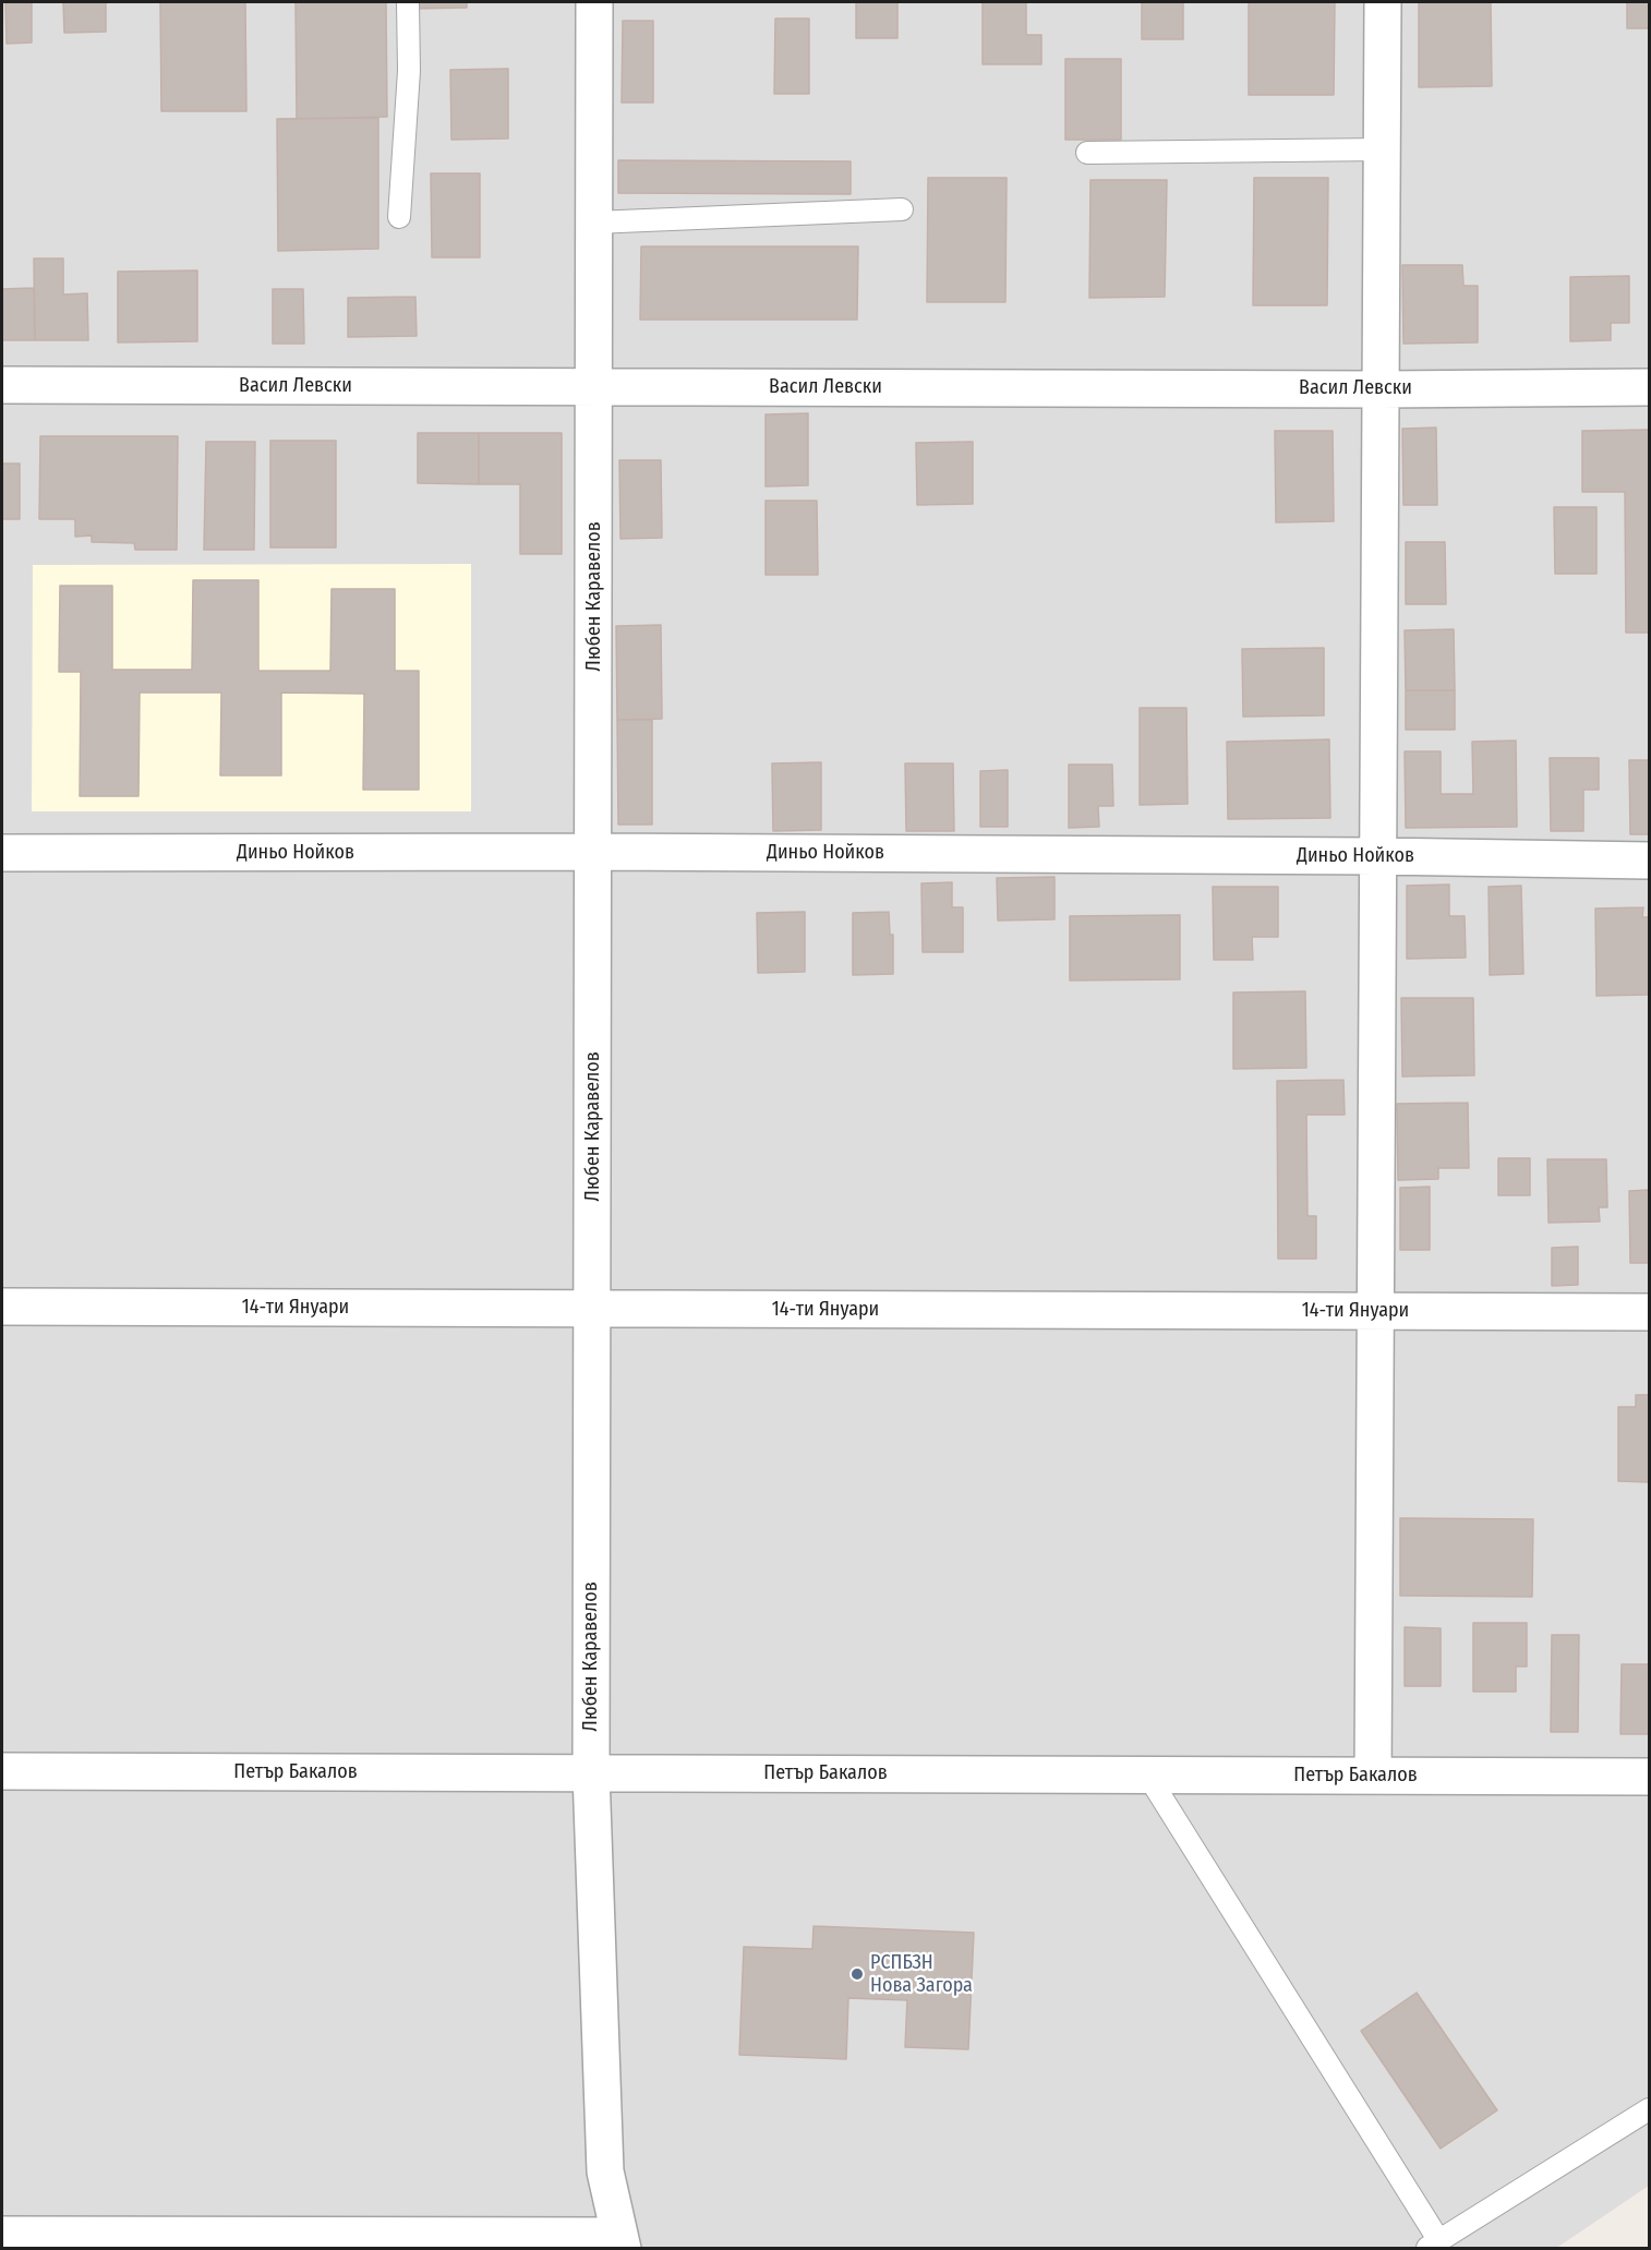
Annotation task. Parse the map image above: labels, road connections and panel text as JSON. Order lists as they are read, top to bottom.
{
  "streets": {
    "street": [
      "Васил Левски",
      "Любен Каравелов",
      "Диньо Нойков",
      "14-ти Януари",
      "Петър Бакалов"
    ]
  },
  "crossings": [
    ["Васил Левски", "Любен Каравелов"],
    ["Любен Каравелов", "Диньо Нойков"],
    ["Любен Каравелов", "14-ти Януари"],
    ["Любен Каравелов", "Петър Бакалов"]
  ],
  "places": ["РСПБЗН Нова Загора"]
}
